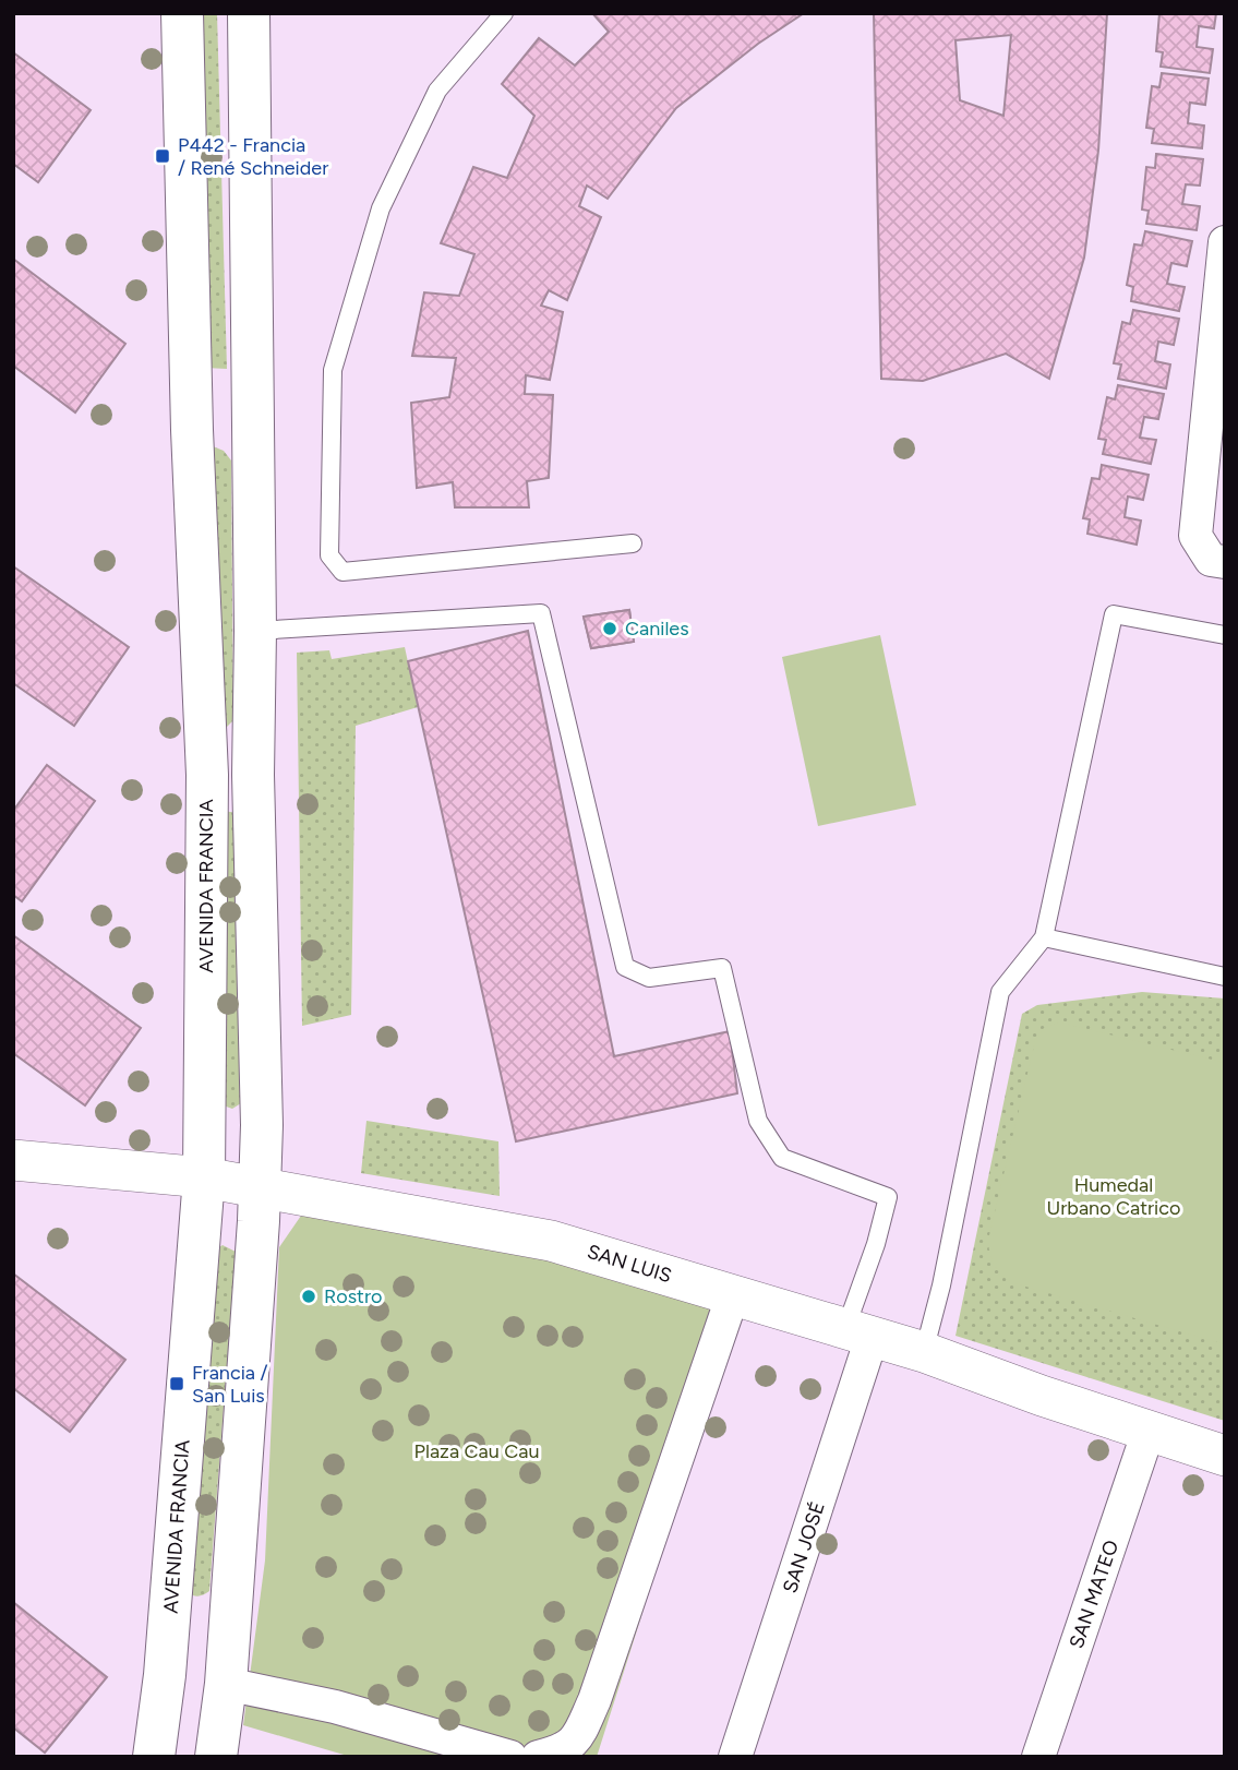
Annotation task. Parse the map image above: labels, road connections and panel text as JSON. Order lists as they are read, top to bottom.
{
  "streets": {
    "main road": ["AVENIDA FRANCIA"],
    "street": ["SAN LUIS", "SAN JOSÉ", "SAN MATEO"]
  },
  "crossings": [
    ["AVENIDA FRANCIA", "SAN LUIS"],
    ["SAN LUIS", "SAN JOSÉ"],
    ["SAN LUIS", "SAN MATEO"]
  ],
  "parks": ["Humedal Urbano Catrico", "Plaza Cau Cau"],
  "places": {
    "transit": ["P442 - Francia / René Schneider", "Francia / San Luis"],
    "other": ["Caniles", "Rostro"]
  }
}
